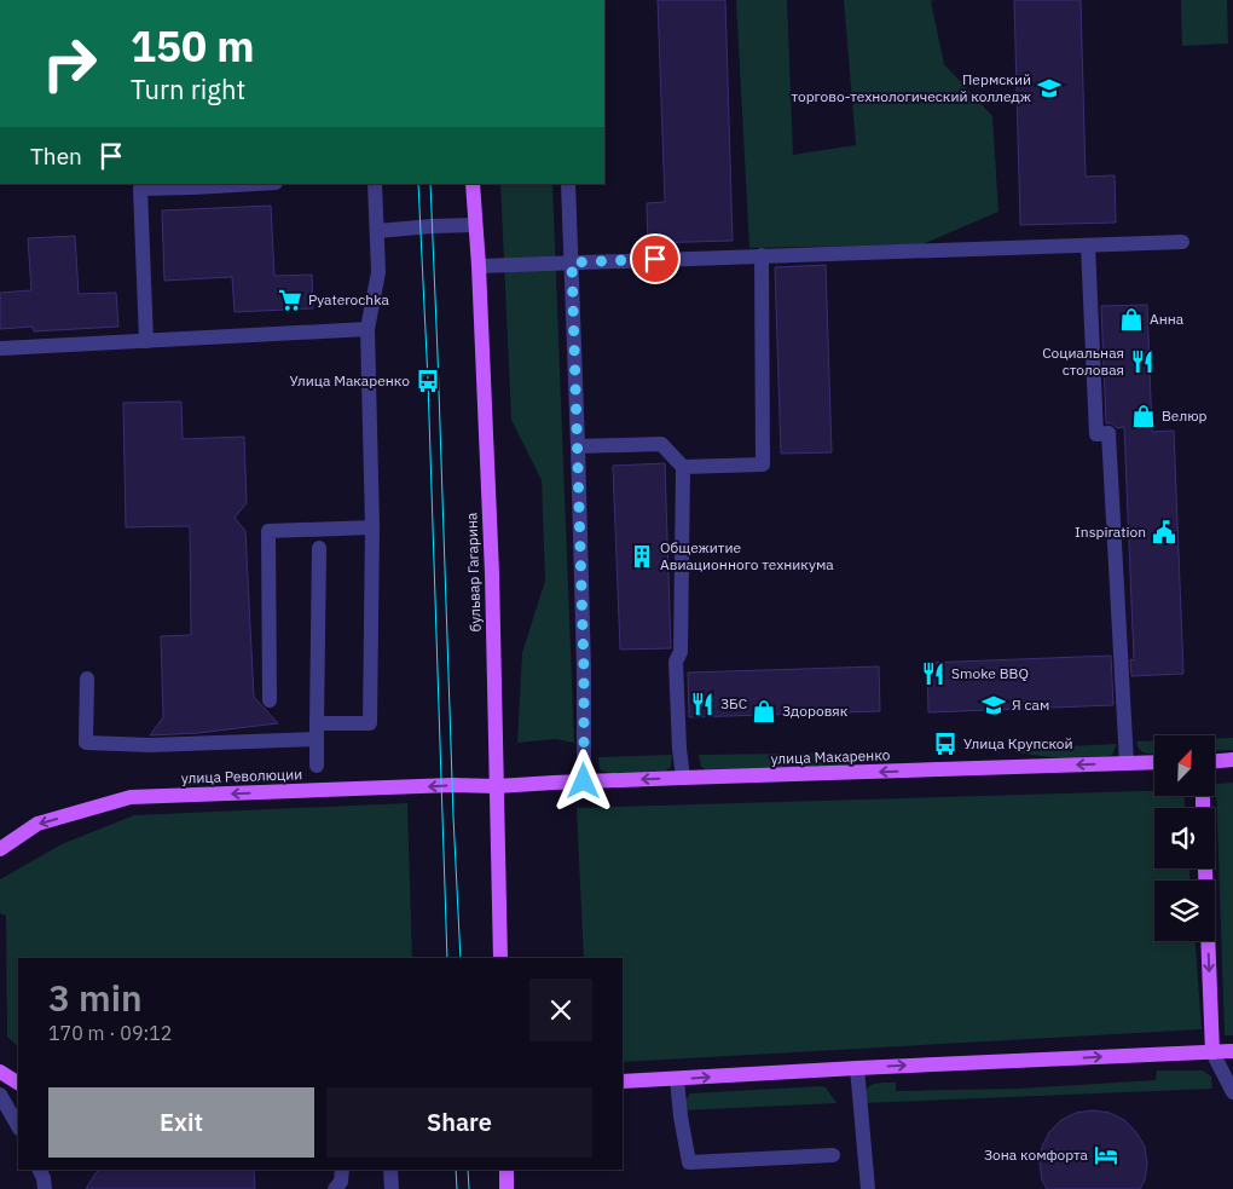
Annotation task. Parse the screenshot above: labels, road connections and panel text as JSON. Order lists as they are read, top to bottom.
{
  "streets": {
    "main road": ["бульвар Гагарина", "улица Макаренко", "улица Революции"]
  },
  "crossings": [
    ["бульвар Гагарина", "улица Макаренко"],
    ["бульвар Гагарина", "улица Революции"],
    ["улица Макаренко", "улица Революции"]
  ],
  "one_way": ["улица Макаренко", "улица Революции"],
  "places": {
    "school or university": ["Пермский торгово-технологический колледж", "Я сам"],
    "supermarket": ["Pyaterochka"],
    "shop": ["Анна", "Велюр", "Здоровяк"],
    "restaurant": ["Социальная столовая", "Smoke BBQ", "ЗБС"],
    "bus stop": ["Улица Макаренко", "Улица Крупской"],
    "public building": ["Inspiration"],
    "building": ["Общежитие Авиационного техникума"],
    "hotel": ["Зона комфорта"]
  },
  "north": "top right",
  "page": {
    "turn": ["150 m", "Turn right"],
    "then": "Then",
    "heading": ["3 min", "170 m · 09:12"],
    "buttons": ["Exit", "Share"]
  }
}
